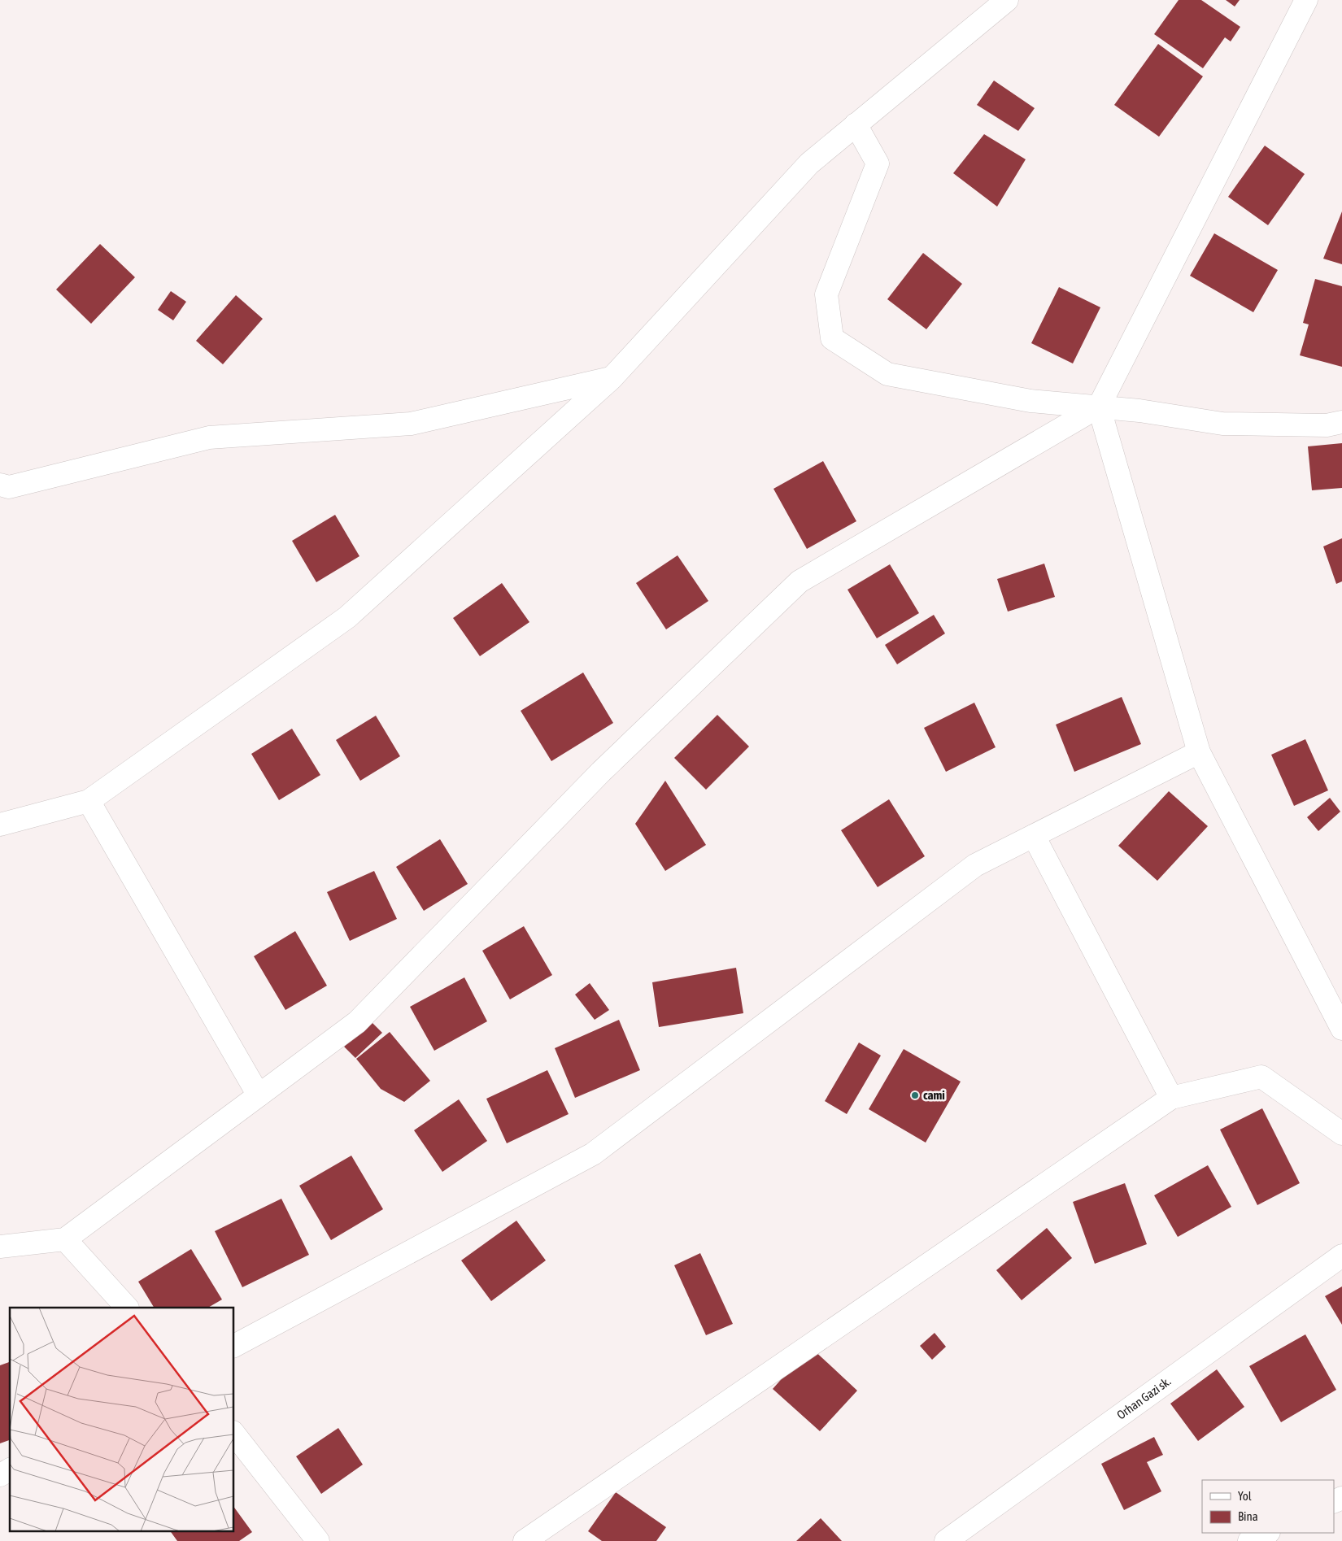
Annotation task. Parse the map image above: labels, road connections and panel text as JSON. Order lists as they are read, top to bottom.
{
  "streets": {
    "street": ["Orhan Gazi sk."]
  },
  "places": ["cami"],
  "legend": ["Yol", "Bina"]
}
